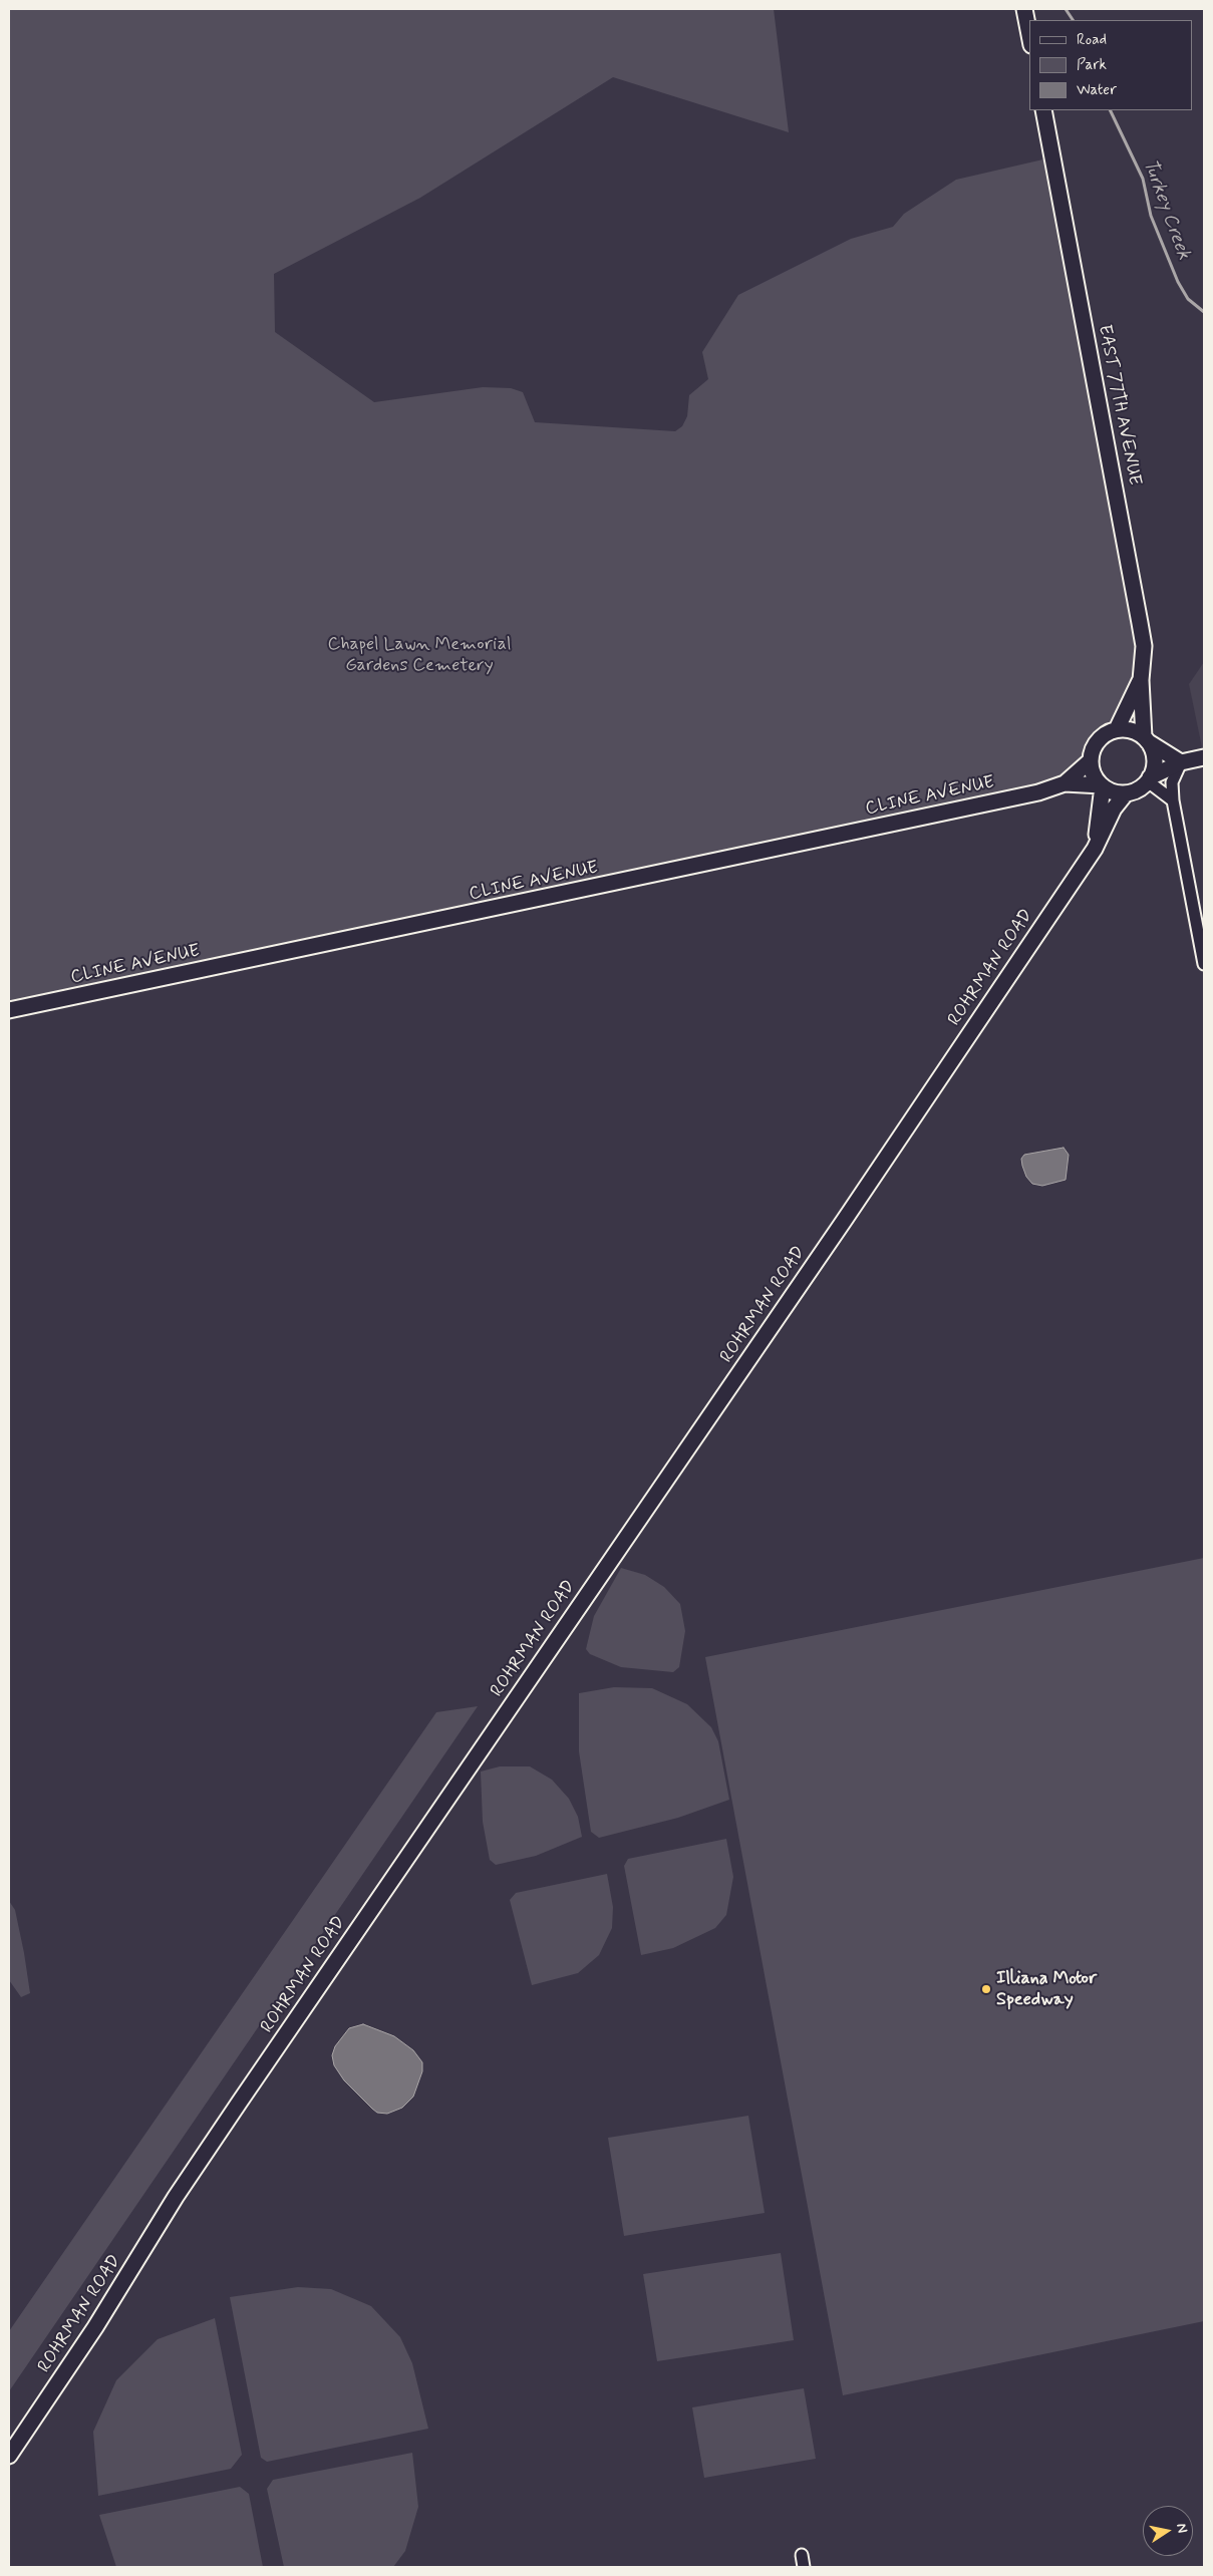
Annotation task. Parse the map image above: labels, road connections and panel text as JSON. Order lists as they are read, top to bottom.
{
  "streets": {
    "street": ["EAST 77TH AVENUE", "CLINE AVENUE", "ROHRMAN ROAD"]
  },
  "crossings": [
    ["EAST 77TH AVENUE", "CLINE AVENUE"],
    ["EAST 77TH AVENUE", "ROHRMAN ROAD"],
    ["CLINE AVENUE", "ROHRMAN ROAD"]
  ],
  "water": ["Turkey Creek"],
  "parks": ["Chapel Lawn Memorial Gardens Cemetery"],
  "places": ["Illiana Motor Speedway"],
  "legend": ["Road", "Park", "Water"],
  "north": "right"
}
